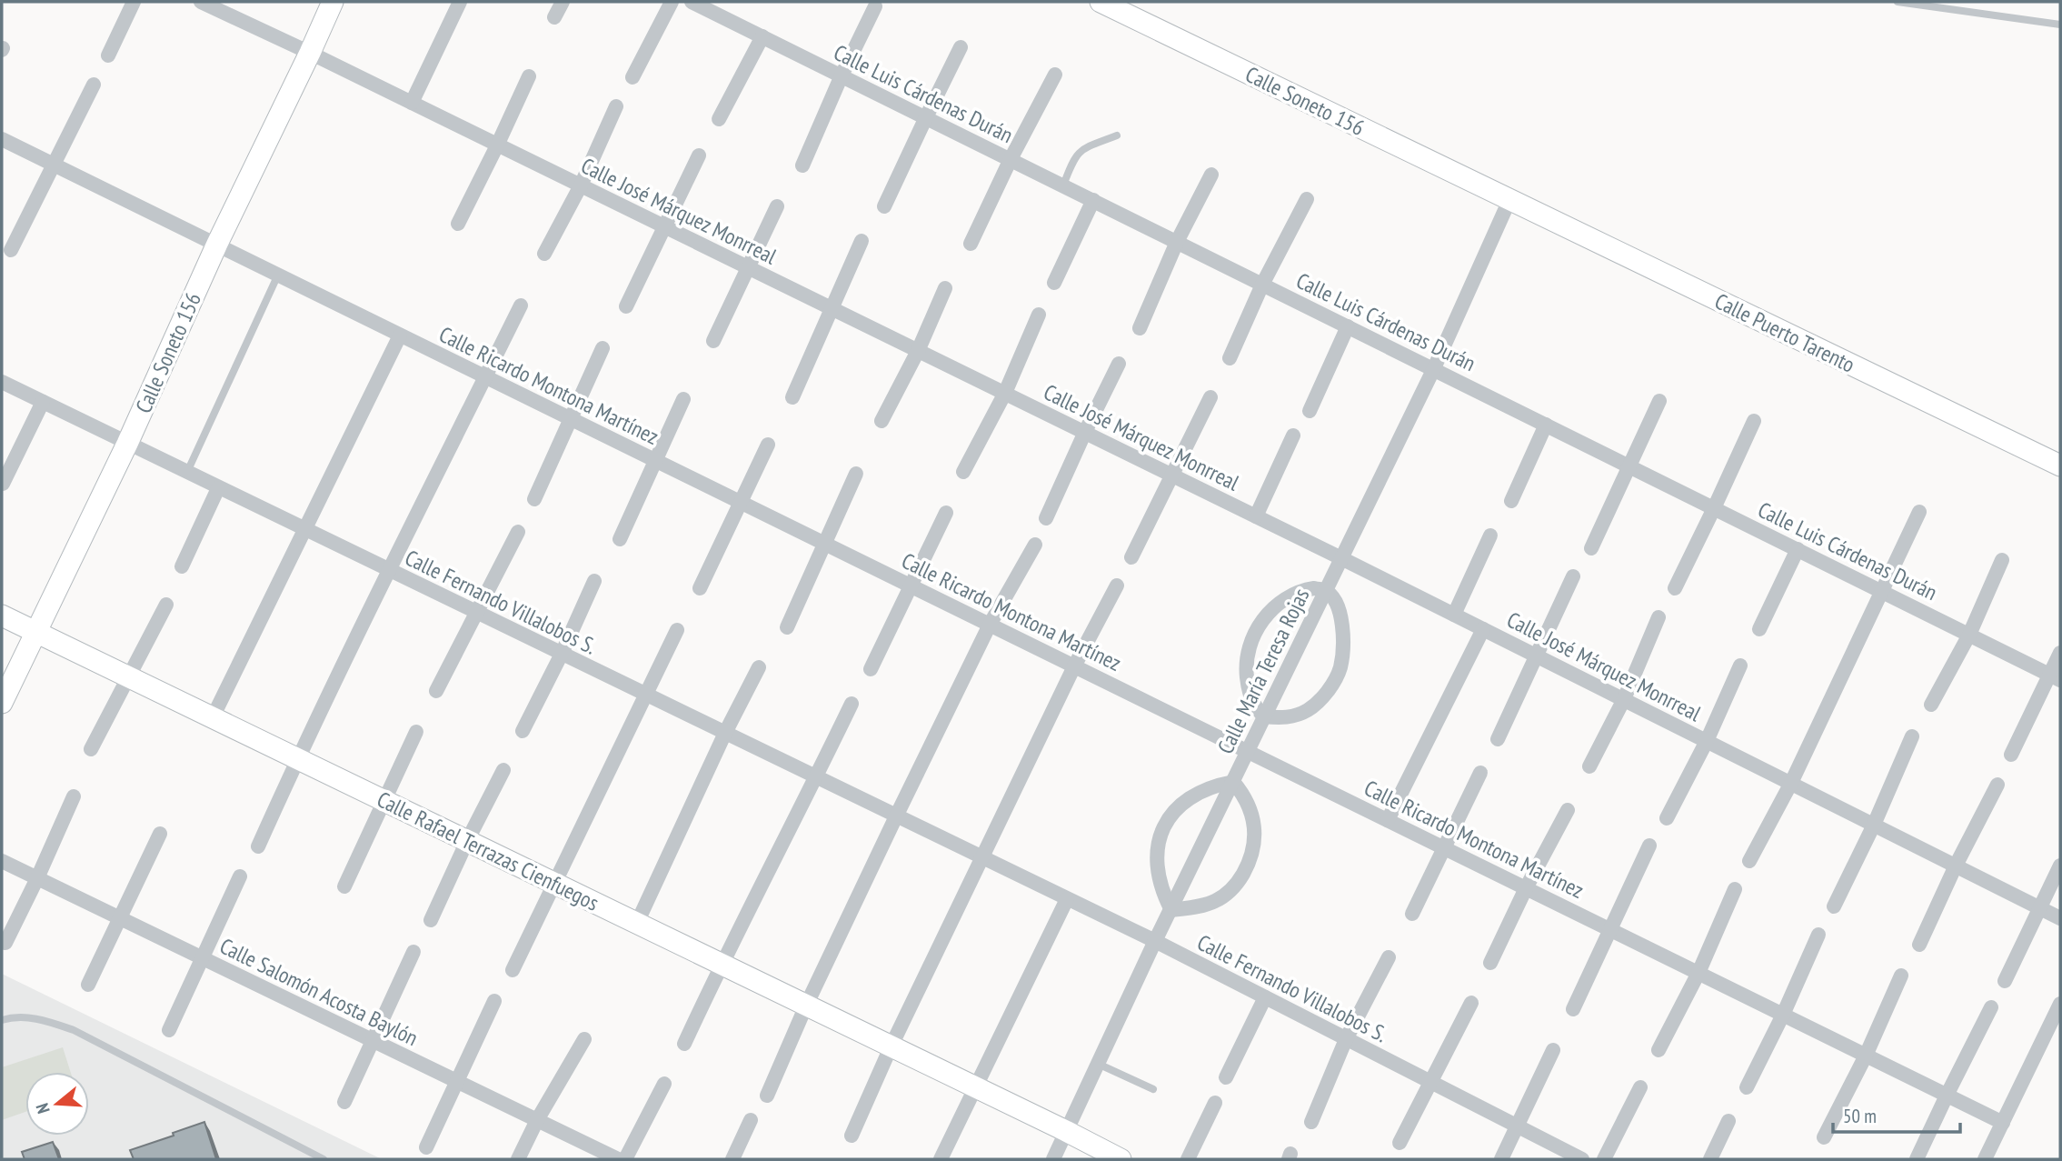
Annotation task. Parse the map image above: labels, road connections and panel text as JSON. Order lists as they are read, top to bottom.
{
  "streets": {
    "street": [
      "Calle Luis Cárdenas Durán",
      "Calle Soneto 156",
      "Calle José Márquez Monrreal",
      "Calle Puerto Tarento",
      "Calle Ricardo Montona Martínez",
      "Calle Fernando Villalobos S.",
      "Calle María Teresa Rojas",
      "Calle Rafael Terrazas Cienfuegos",
      "Calle Salomón Acosta Baylón"
    ]
  },
  "crossings": [
    ["Calle Luis Cárdenas Durán", "Calle María Teresa Rojas"],
    ["Calle Soneto 156", "Calle José Márquez Monrreal"],
    ["Calle Soneto 156", "Calle Puerto Tarento"],
    ["Calle Soneto 156", "Calle Ricardo Montona Martínez"],
    ["Calle Soneto 156", "Calle Fernando Villalobos S."],
    ["Calle Soneto 156", "Calle María Teresa Rojas"],
    ["Calle Soneto 156", "Calle Rafael Terrazas Cienfuegos"],
    ["Calle José Márquez Monrreal", "Calle María Teresa Rojas"],
    ["Calle Puerto Tarento", "Calle María Teresa Rojas"],
    ["Calle Ricardo Montona Martínez", "Calle María Teresa Rojas"],
    ["Calle Fernando Villalobos S.", "Calle María Teresa Rojas"],
    ["Calle María Teresa Rojas", "Calle Rafael Terrazas Cienfuegos"]
  ],
  "scale_bar": "50 m",
  "north": "left"
}
